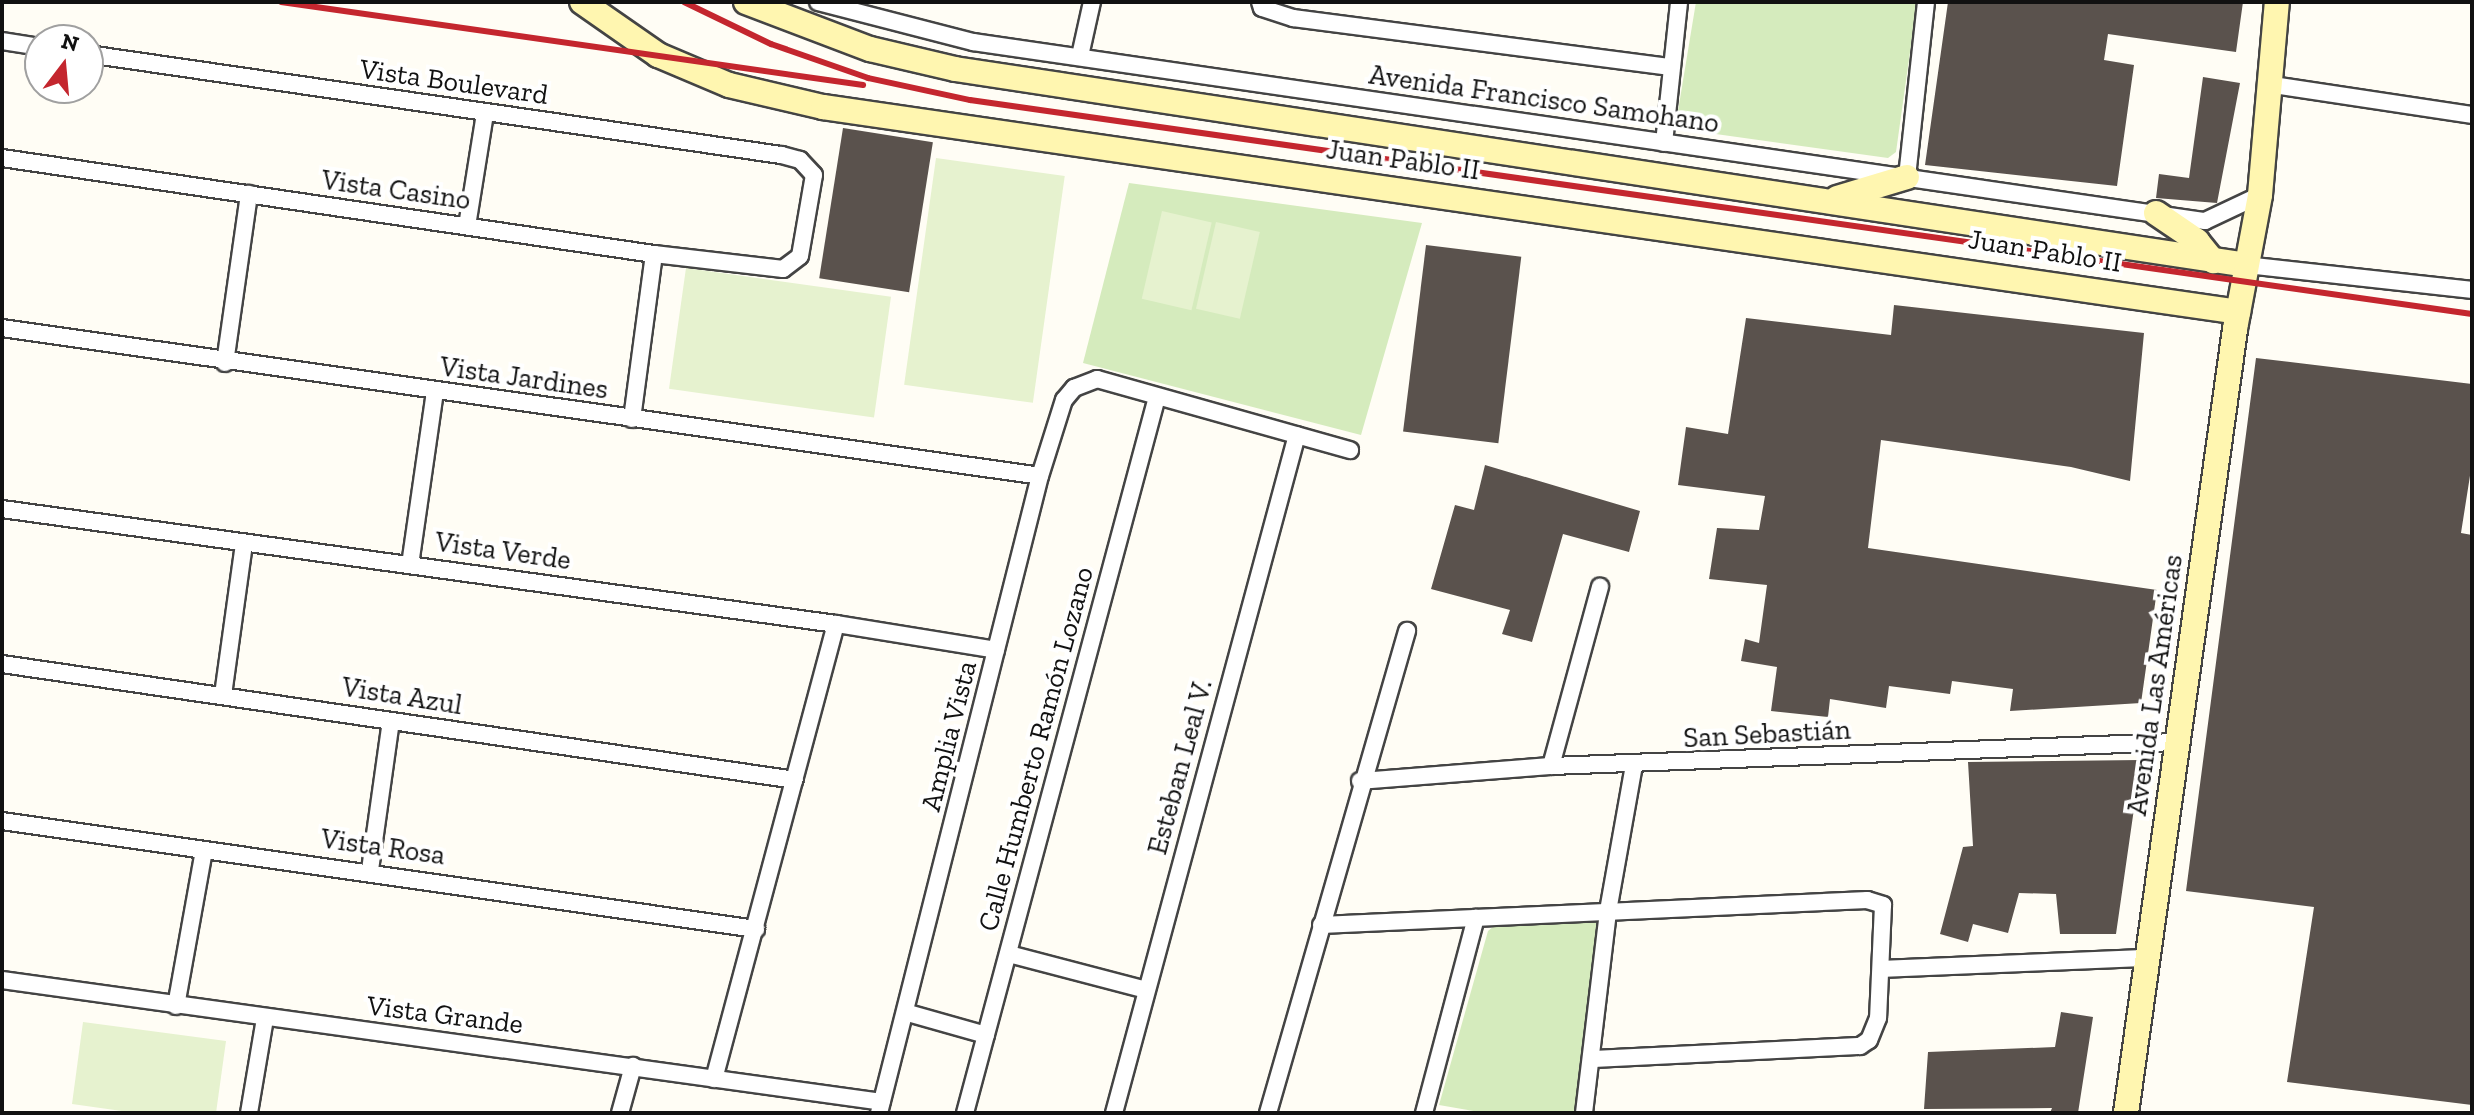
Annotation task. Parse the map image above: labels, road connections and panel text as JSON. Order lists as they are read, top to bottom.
{
  "streets": {
    "main road": ["Juan Pablo II", "Avenida Las Américas"],
    "street": [
      "Vista Boulevard",
      "Avenida Francisco Samohano",
      "Vista Casino",
      "Vista Jardines",
      "Vista Verde",
      "Vista Azul",
      "San Sebastián",
      "Amplia Vista",
      "Calle Humberto Ramón Lozano",
      "Esteban Leal V.",
      "Vista Rosa",
      "Vista Grande"
    ]
  },
  "crossings": [
    ["Vista Boulevard", "Vista Casino"],
    ["Juan Pablo II", "Avenida Las Américas"],
    ["Vista Jardines", "Amplia Vista"],
    ["Vista Verde", "Amplia Vista"],
    ["Avenida Las Américas", "San Sebastián"],
    ["Amplia Vista", "Calle Humberto Ramón Lozano"],
    ["Amplia Vista", "Vista Grande"]
  ],
  "north": "top"
}
